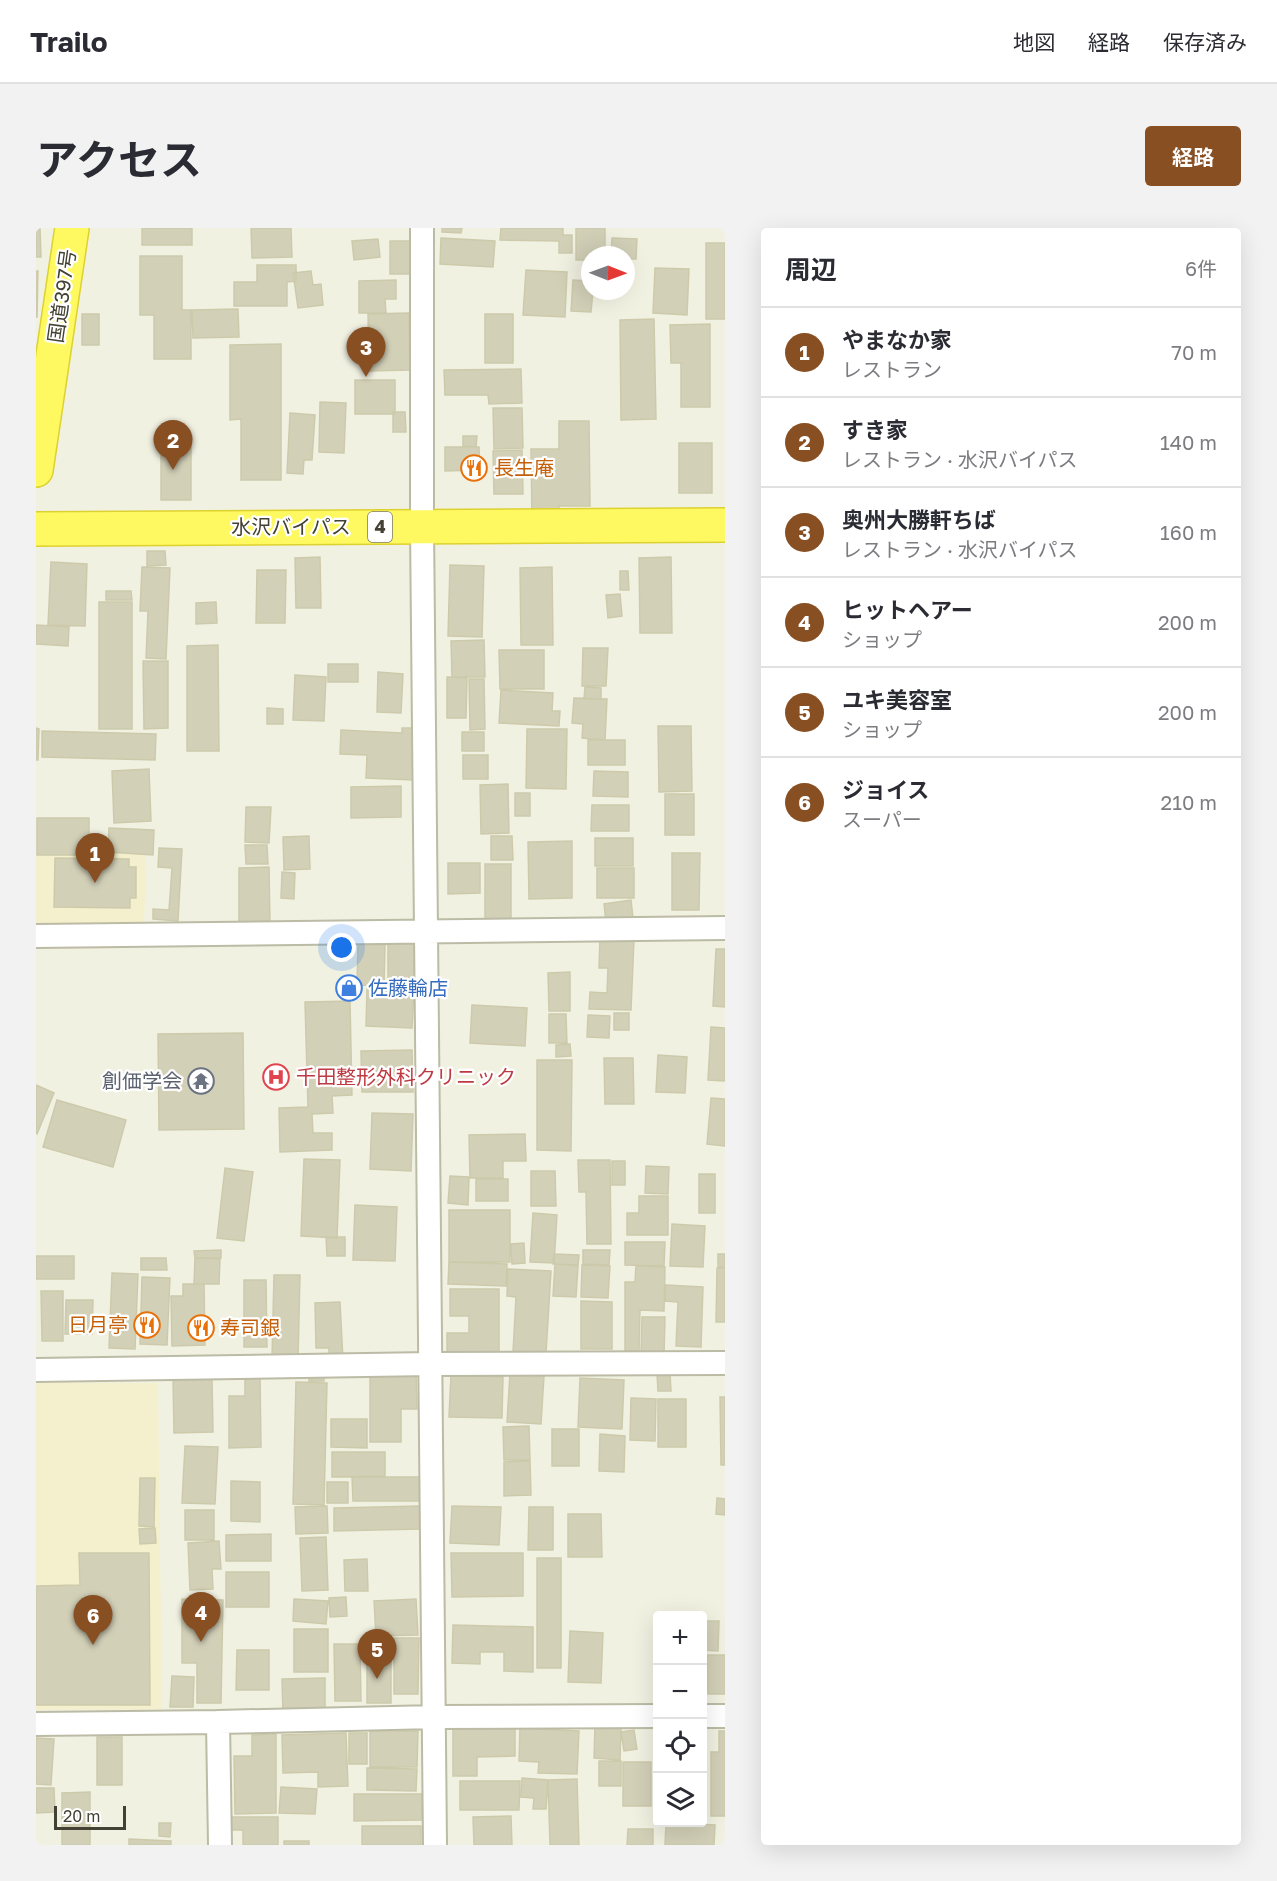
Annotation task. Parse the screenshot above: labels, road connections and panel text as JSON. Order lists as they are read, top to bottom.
{
  "streets": {
    "highway": ["国道397号", "水沢バイパス", "4"]
  },
  "places": {
    "restaurant": ["長生庵", "日月亭", "寿司銀"],
    "shop": ["佐藤輪店"],
    "hospital": ["千田整形外科クリニック"],
    "temple": ["創価学会"]
  },
  "scale_bar": "20 m",
  "north": "right",
  "page": {
    "header": "Trailo",
    "nav": ["地図", "経路", "保存済み"],
    "title": "アクセス",
    "buttons": "経路",
    "heading": ["周辺", "6件"],
    "list": [
      {
        "mark": "1",
        "name": "やまなか家",
        "note": "レストラン",
        "value": "70 m"
      },
      {
        "mark": "2",
        "name": "すき家",
        "note": "レストラン · 水沢バイパス",
        "value": "140 m"
      },
      {
        "mark": "3",
        "name": "奥州大勝軒ちば",
        "note": "レストラン · 水沢バイパス",
        "value": "160 m"
      },
      {
        "mark": "4",
        "name": "ヒットヘアー",
        "note": "ショップ",
        "value": "200 m"
      },
      {
        "mark": "5",
        "name": "ユキ美容室",
        "note": "ショップ",
        "value": "200 m"
      },
      {
        "mark": "6",
        "name": "ジョイス",
        "note": "スーパー",
        "value": "210 m"
      }
    ],
    "pins": [
      "3",
      "2",
      "1",
      "4",
      "6",
      "5"
    ],
    "map_buttons": ["+", "−"],
    "scale": "20 m"
  }
}
